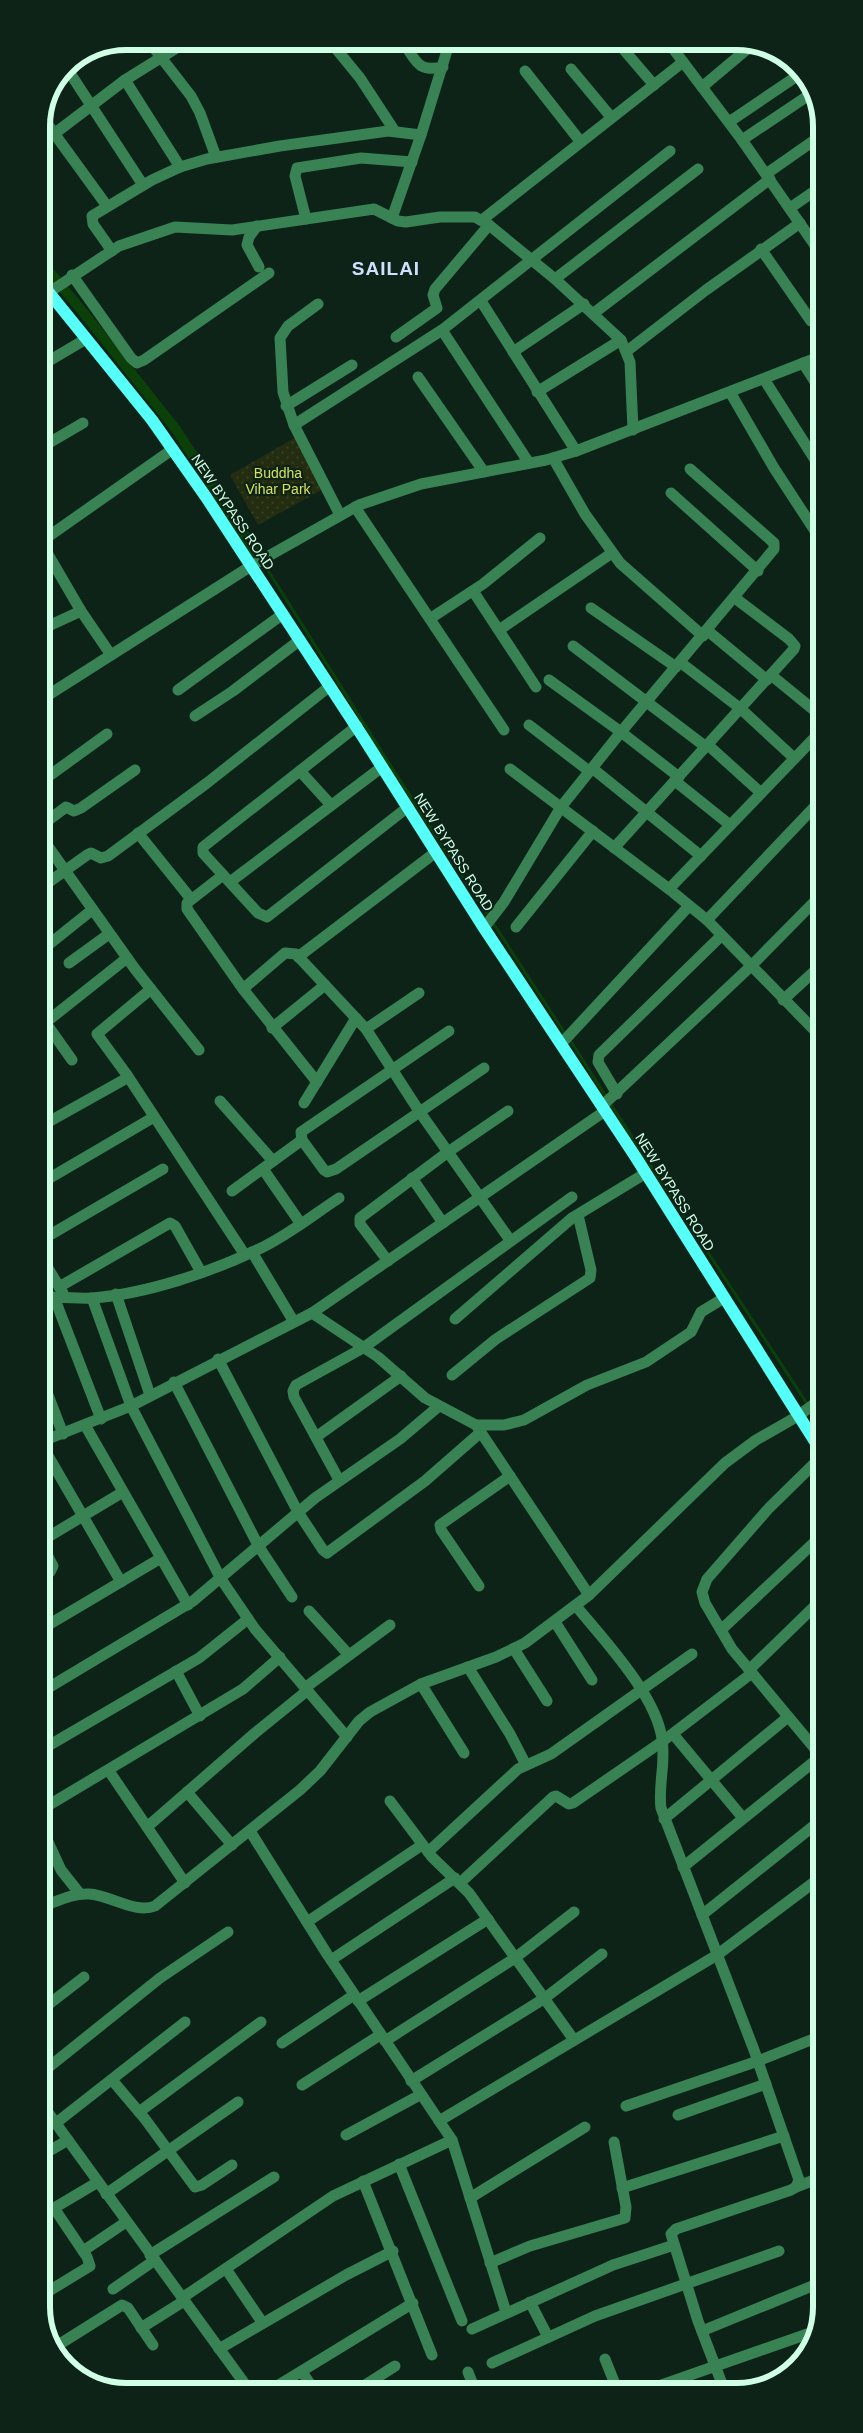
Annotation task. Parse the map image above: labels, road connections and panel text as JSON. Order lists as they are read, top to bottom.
{
  "streets": {
    "main road": ["NEW BYPASS ROAD"]
  },
  "districts": ["SAILAI"],
  "parks": ["Buddha Vihar Park"]
}
